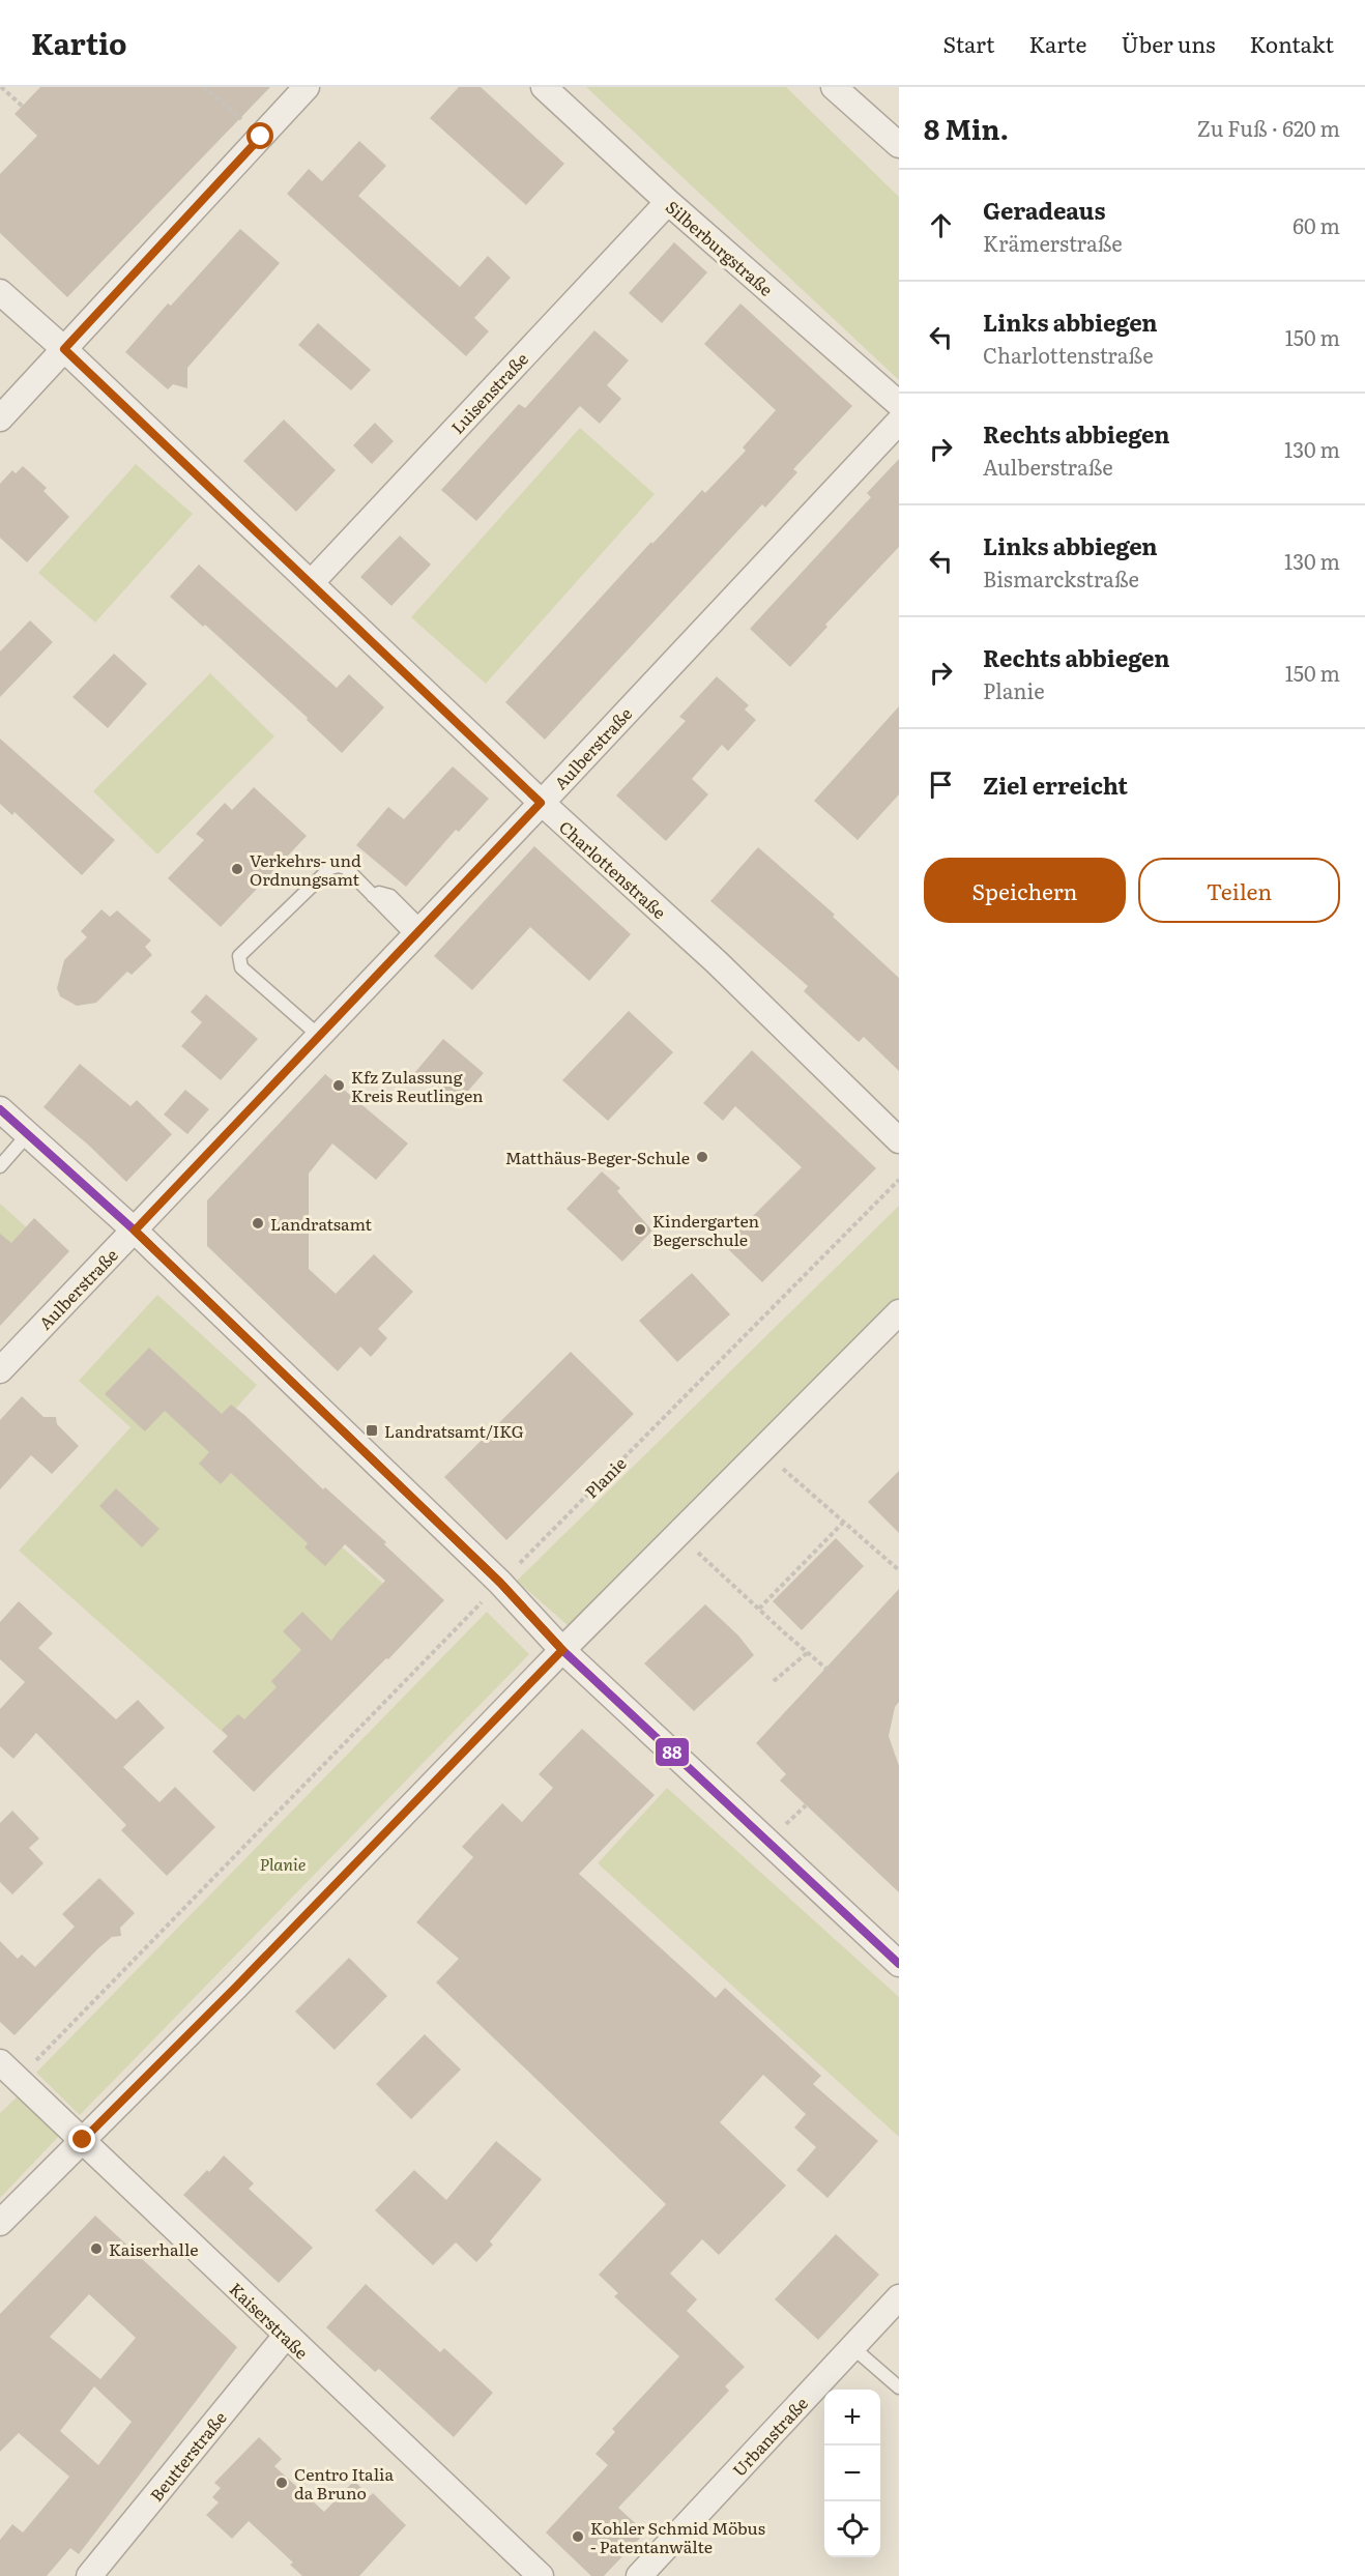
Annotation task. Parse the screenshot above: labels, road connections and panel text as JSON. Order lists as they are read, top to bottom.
{
  "streets": {
    "street": [
      "Silberburgstraße",
      "Luisenstraße",
      "Aulberstraße",
      "Charlottenstraße",
      "Kaiserstraße",
      "Urbanstraße",
      "Beutterstraße"
    ],
    "path": ["Planie"]
  },
  "crossings": [
    ["Silberburgstraße", "Luisenstraße"],
    ["Luisenstraße", "Charlottenstraße"],
    ["Aulberstraße", "Charlottenstraße"],
    ["Planie", "Kaiserstraße"],
    ["Kaiserstraße", "Beutterstraße"]
  ],
  "parks": ["Planie"],
  "places": {
    "other": [
      "Verkehrs- und Ordnungsamt",
      "Kfz Zulassung Kreis Reutlingen",
      "Matthäus-Beger-Schule",
      "Landratsamt",
      "Kindergarten Begerschule",
      "Kaiserhalle",
      "Centro Italia da Bruno",
      "Kohler Schmid Möbus - Patentanwälte"
    ],
    "transit": ["Landratsamt/IKG"]
  },
  "lines": ["transit line 88"],
  "page": {
    "header": "Kartio",
    "nav": [
      "Start",
      "Karte",
      "Über uns",
      "Kontakt"
    ],
    "heading": ["8 Min.", "Zu Fuß · 620 m"],
    "list": [
      ["Geradeaus", "Krämerstraße", "60 m"],
      ["Links abbiegen", "Charlottenstraße", "150 m"],
      ["Rechts abbiegen", "Aulberstraße", "130 m"],
      ["Links abbiegen", "Bismarckstraße", "130 m"],
      ["Rechts abbiegen", "Planie", "150 m"],
      "Ziel erreicht"
    ],
    "buttons": ["Speichern", "Teilen"],
    "map_buttons": ["+", "−"]
  }
}
